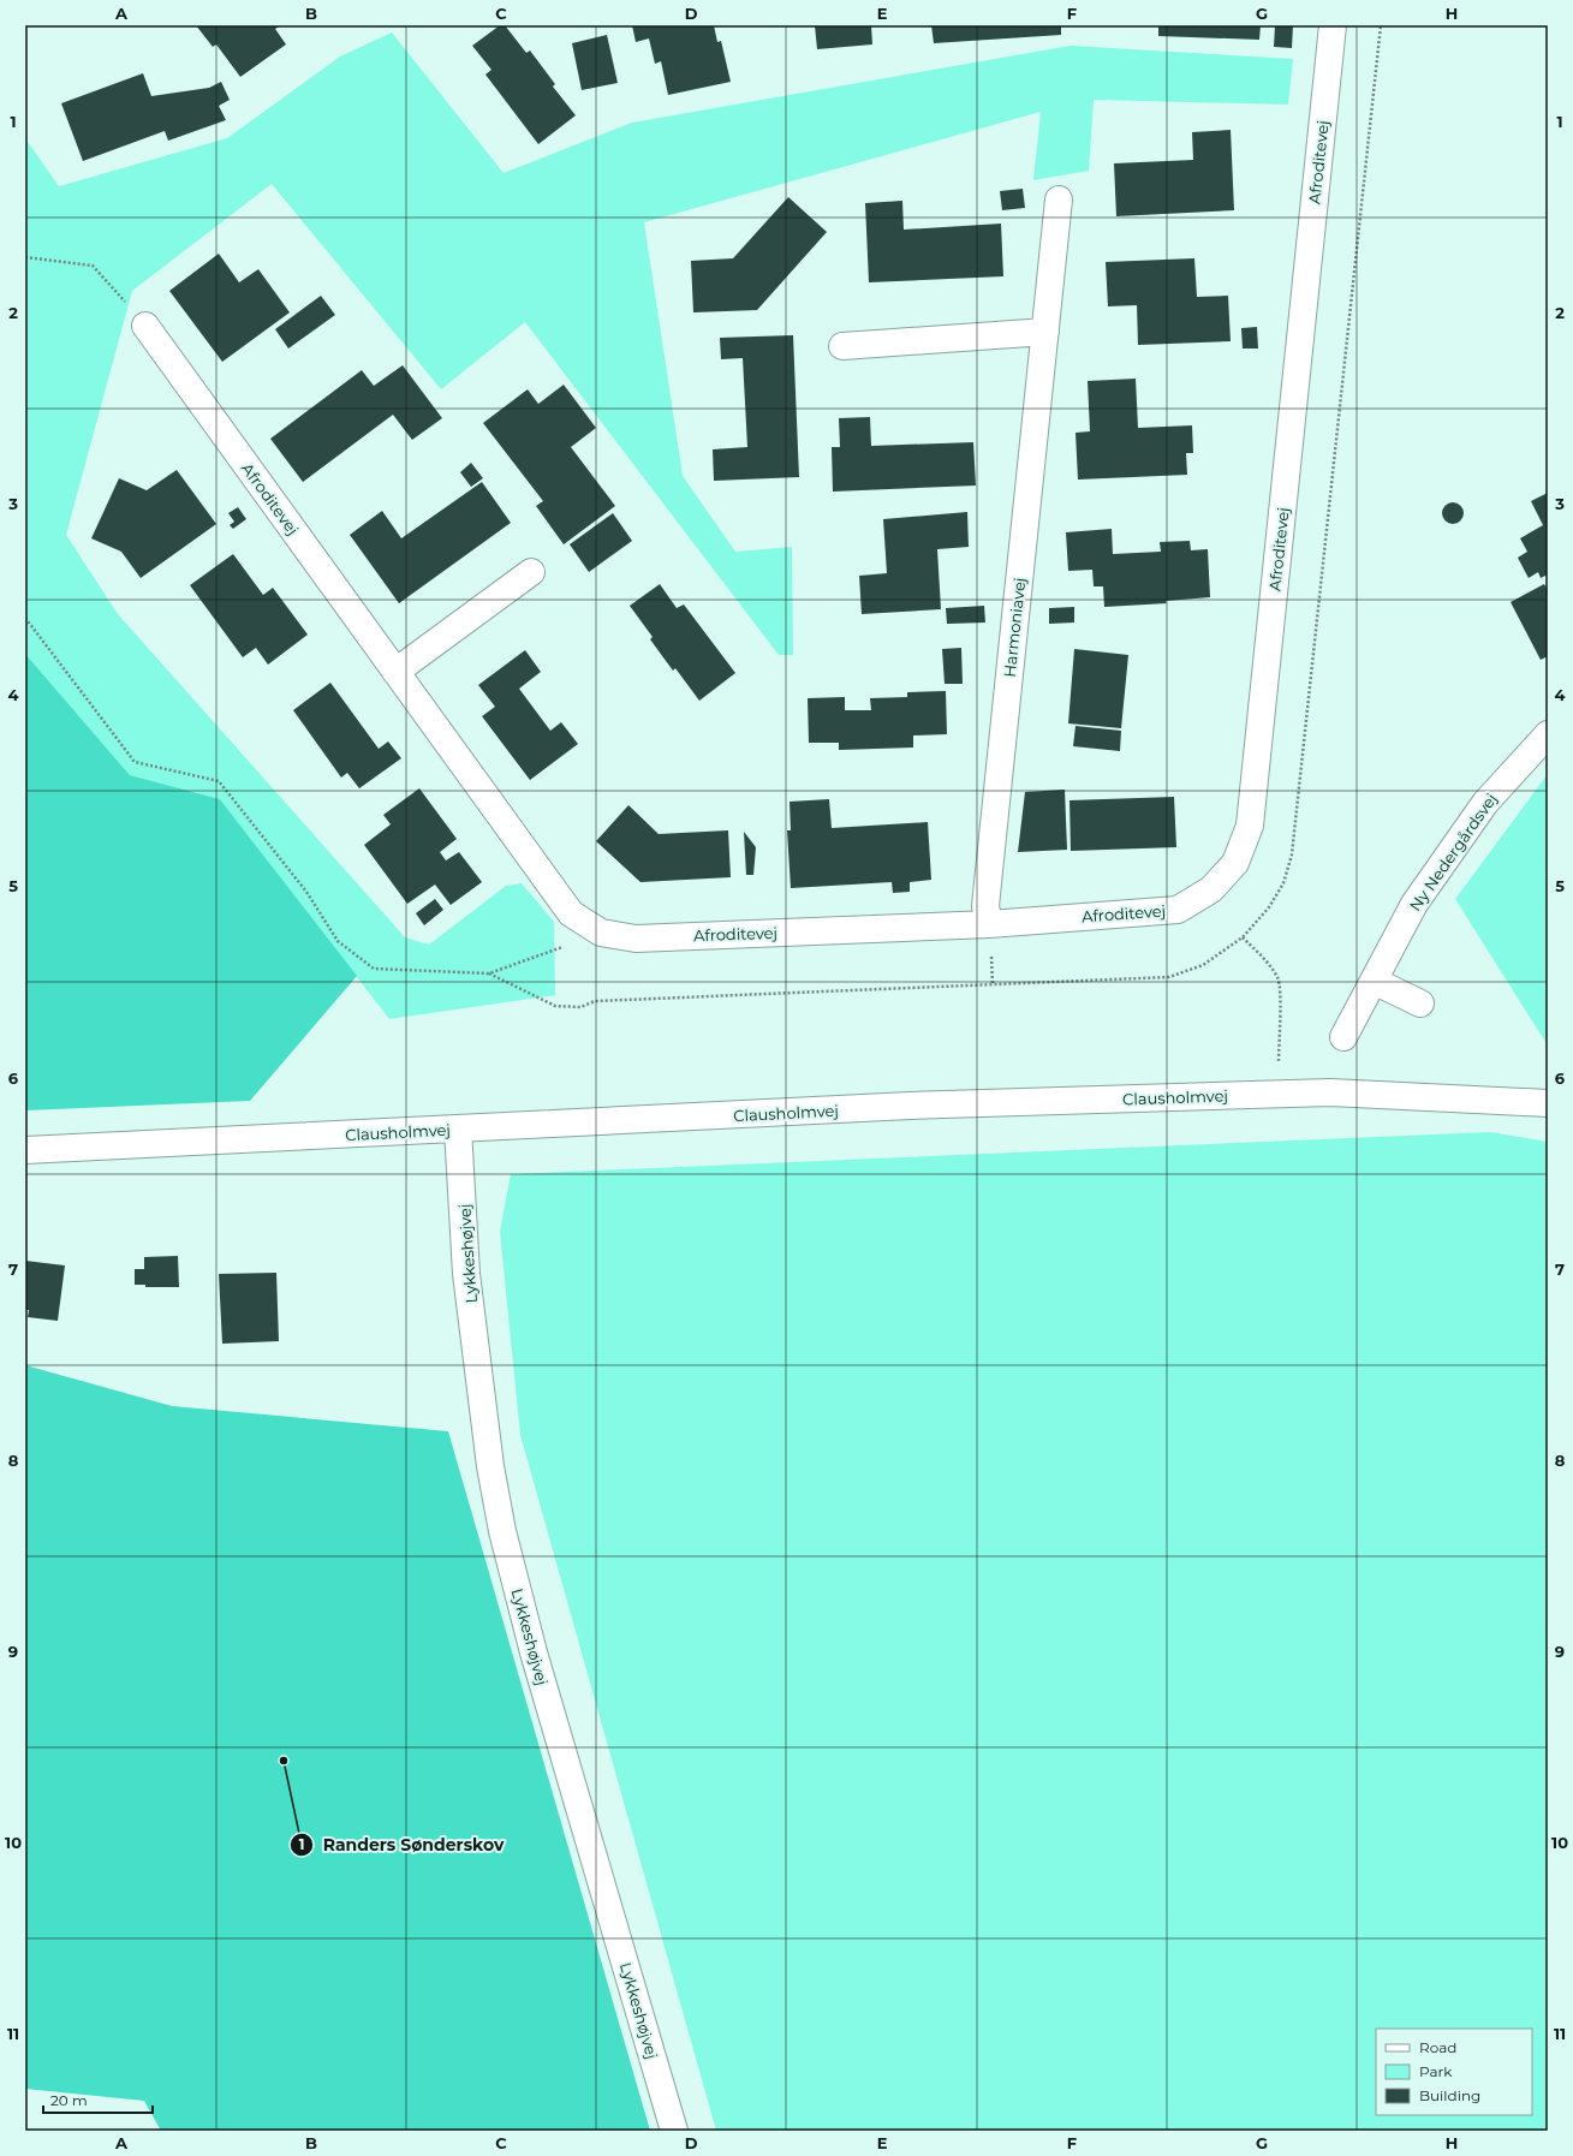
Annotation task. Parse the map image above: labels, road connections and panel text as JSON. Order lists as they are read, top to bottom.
{
  "streets": {
    "street": [
      "Afroditevej",
      "Harmoniavej",
      "Ny Nedergårdsvej",
      "Clausholmvej",
      "Lykkeshøjvej"
    ]
  },
  "crossings": [
    ["Afroditevej", "Harmoniavej"],
    ["Clausholmvej", "Lykkeshøjvej"]
  ],
  "places": ["Randers Sønderskov"],
  "legend": ["Road", "Park", "Building"],
  "scale_bar": "20 m",
  "grid": {
    "columns": [
      "A",
      "B",
      "C",
      "D",
      "E",
      "F",
      "G",
      "H"
    ],
    "rows": [
      "1",
      "2",
      "3",
      "4",
      "5",
      "6",
      "7",
      "8",
      "9",
      "10",
      "11"
    ]
  }
}
